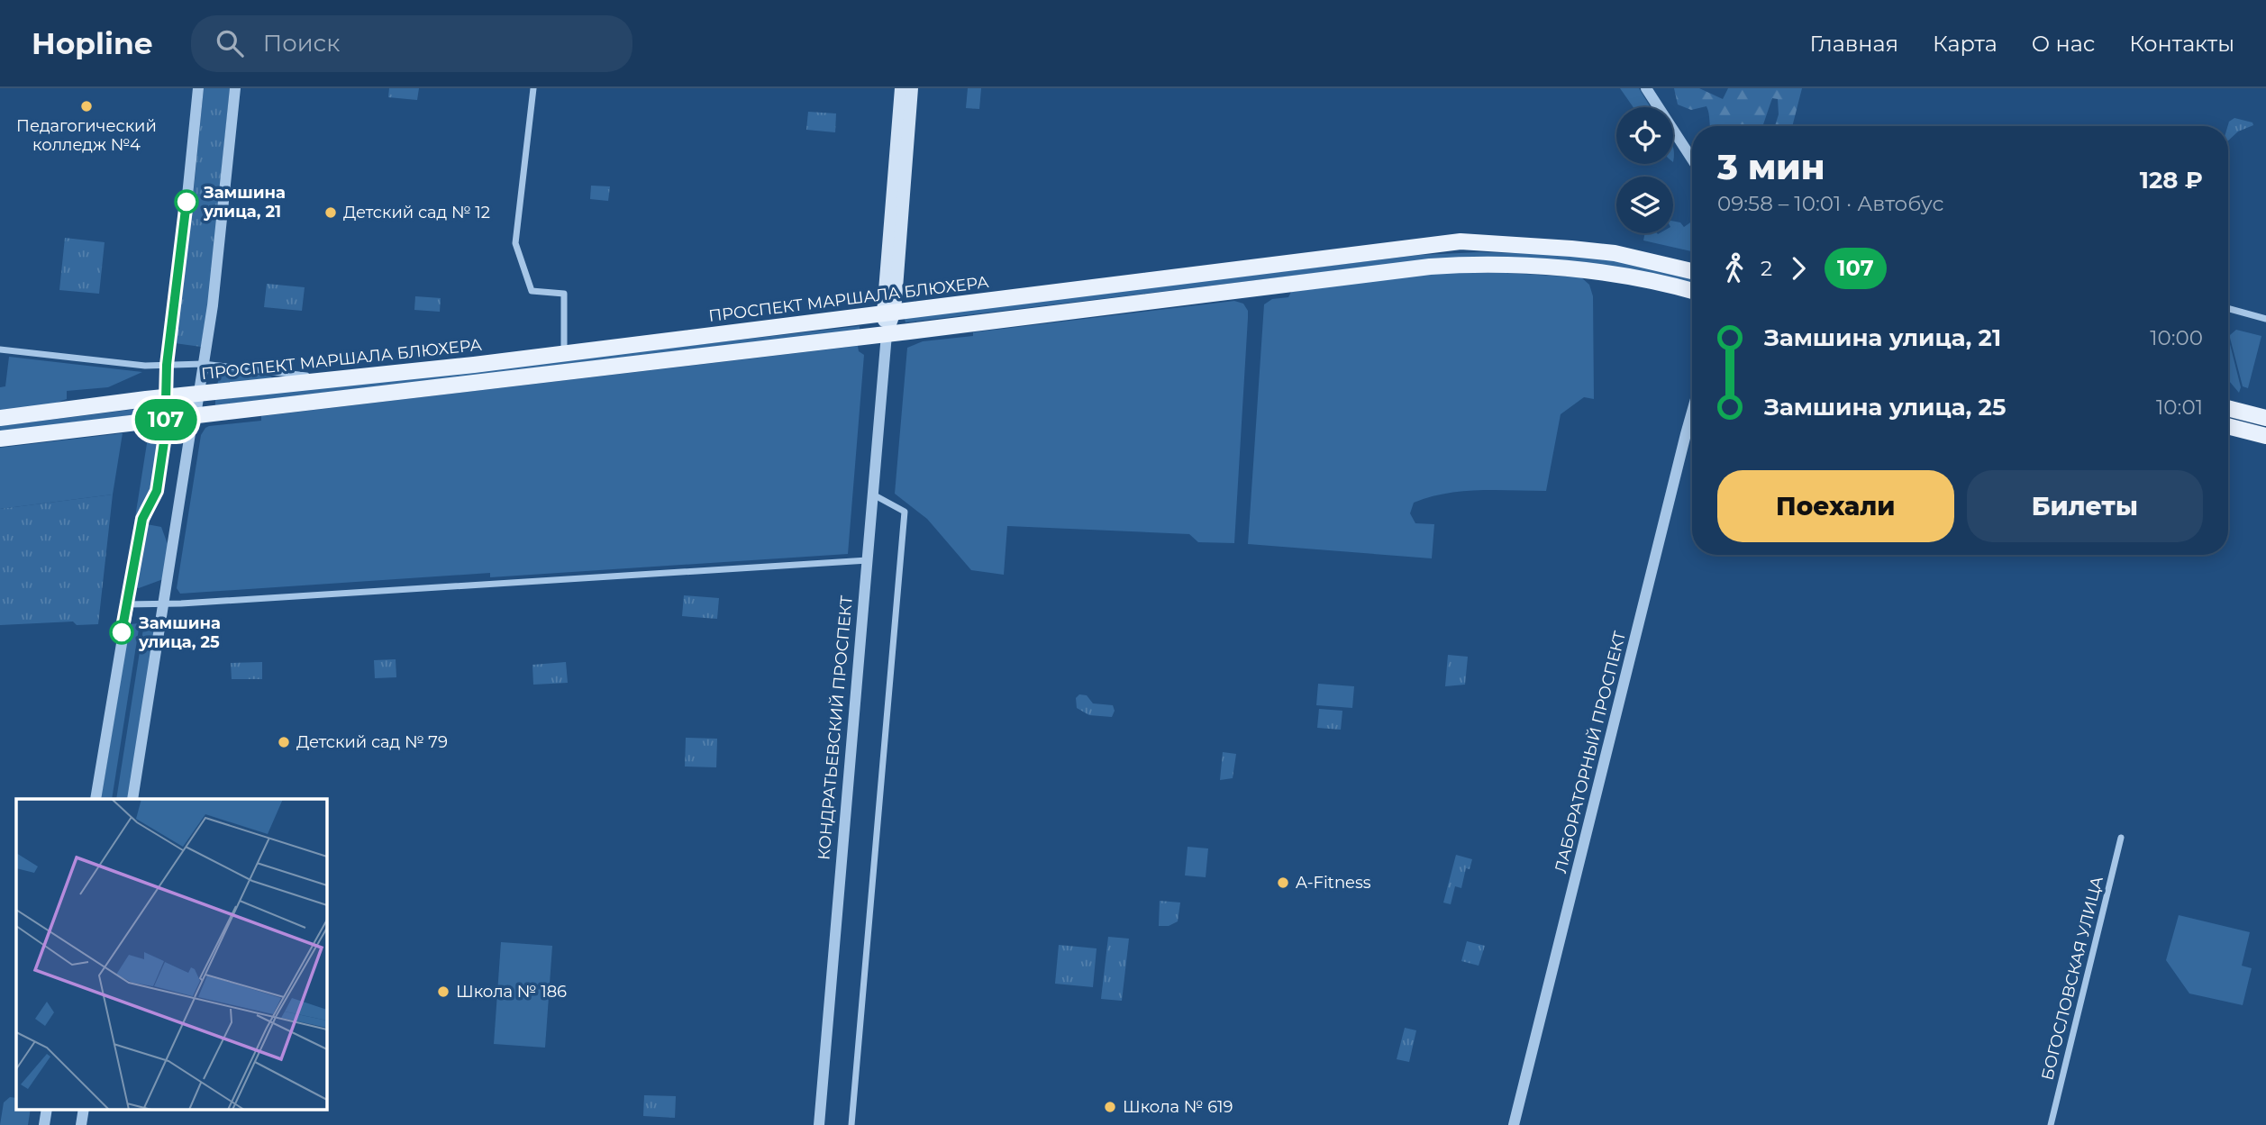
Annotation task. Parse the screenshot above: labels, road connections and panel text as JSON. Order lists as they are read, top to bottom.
{
  "streets": {
    "main road": ["ПРОСПЕКТ МАРШАЛА БЛЮХЕРА", "КОНДРАТЬЕВСКИЙ ПРОСПЕКТ"],
    "street": ["ЛАБОРАТОРНЫЙ ПРОСПЕКТ", "БОГОСЛОВСКАЯ УЛИЦА"]
  },
  "crossings": [
    ["ПРОСПЕКТ МАРШАЛА БЛЮХЕРА", "КОНДРАТЬЕВСКИЙ ПРОСПЕКТ"]
  ],
  "places": [
    "Педагогический колледж №4",
    "Замшина улица, 21",
    "Детский сад № 12",
    "Замшина улица, 25",
    "Детский сад № 79",
    "A-Fitness",
    "Школа № 186",
    "Школа № 619"
  ],
  "lines": ["bus line 107"],
  "page": {
    "header": "Hopline",
    "search": "Поиск",
    "nav": [
      "Главная",
      "Карта",
      "О нас",
      "Контакты"
    ],
    "on_map": "107",
    "heading": ["3 мин", "09:58 – 10:01 · Автобус", "128 ₽"],
    "legs": ["2", "107"],
    "list": [
      {
        "name": "Замшина улица, 21",
        "value": "10:00"
      },
      {
        "name": "Замшина улица, 25",
        "value": "10:01"
      }
    ],
    "buttons": ["Поехали", "Билеты"]
  }
}
